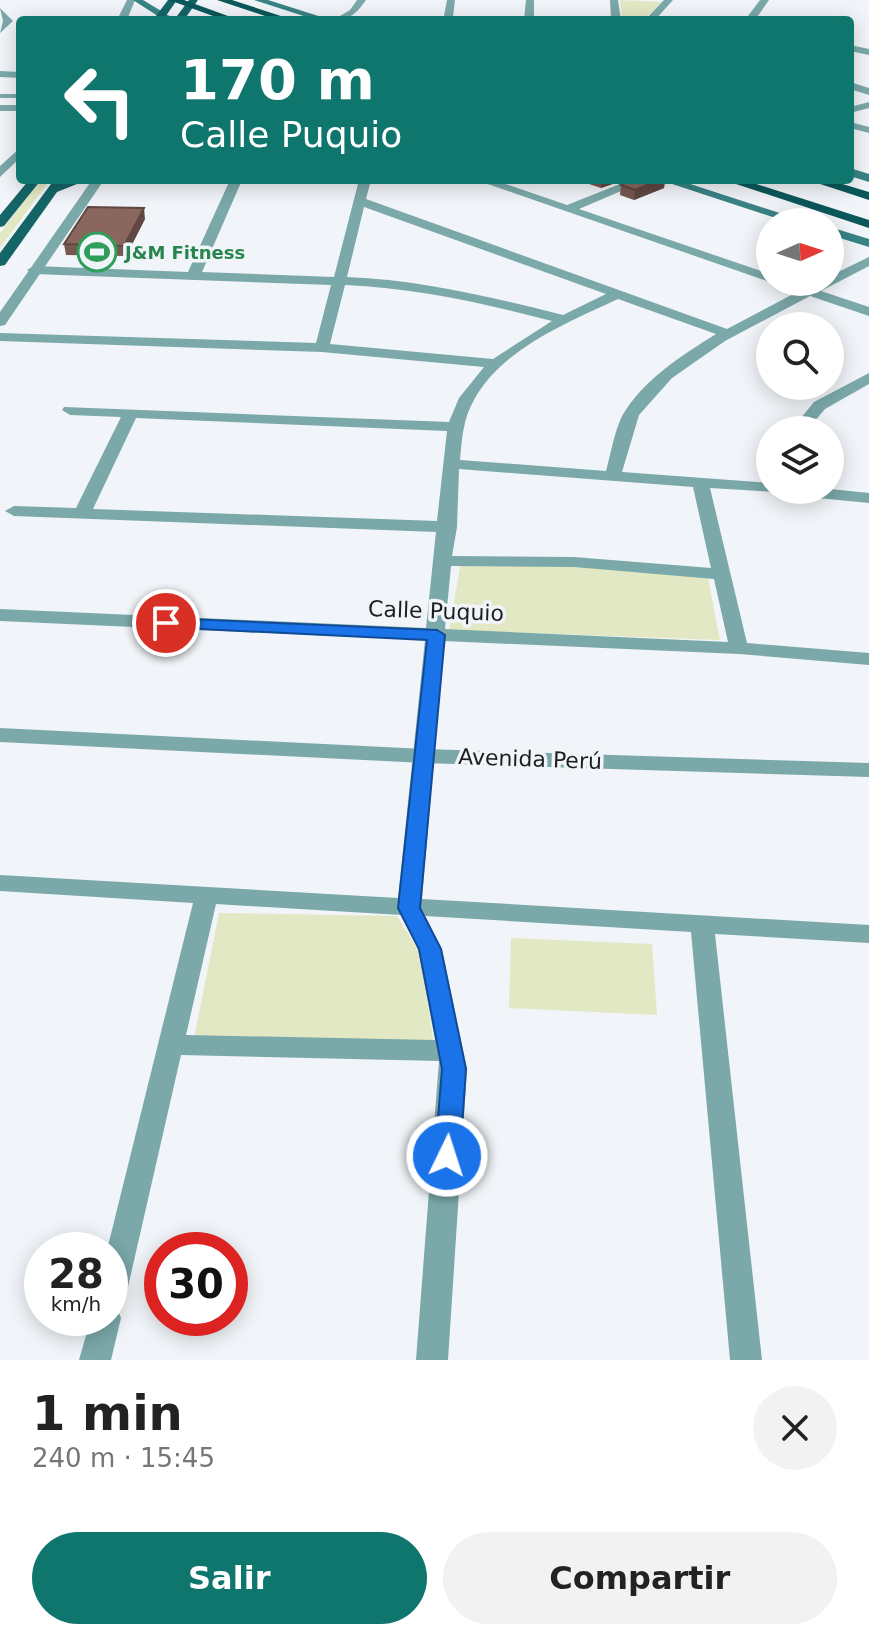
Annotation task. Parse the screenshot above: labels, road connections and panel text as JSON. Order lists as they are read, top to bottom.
{
  "streets": {
    "street": ["Calle Puquio", "Avenida Perú"]
  },
  "places": {
    "sports": ["J&M Fitness"]
  },
  "north": "right",
  "page": {
    "turn": ["170 m", "Calle Puquio"],
    "speed": "28 km/h",
    "limit": "30",
    "heading": ["1 min", "240 m · 15:45"],
    "buttons": ["Salir", "Compartir"]
  }
}
